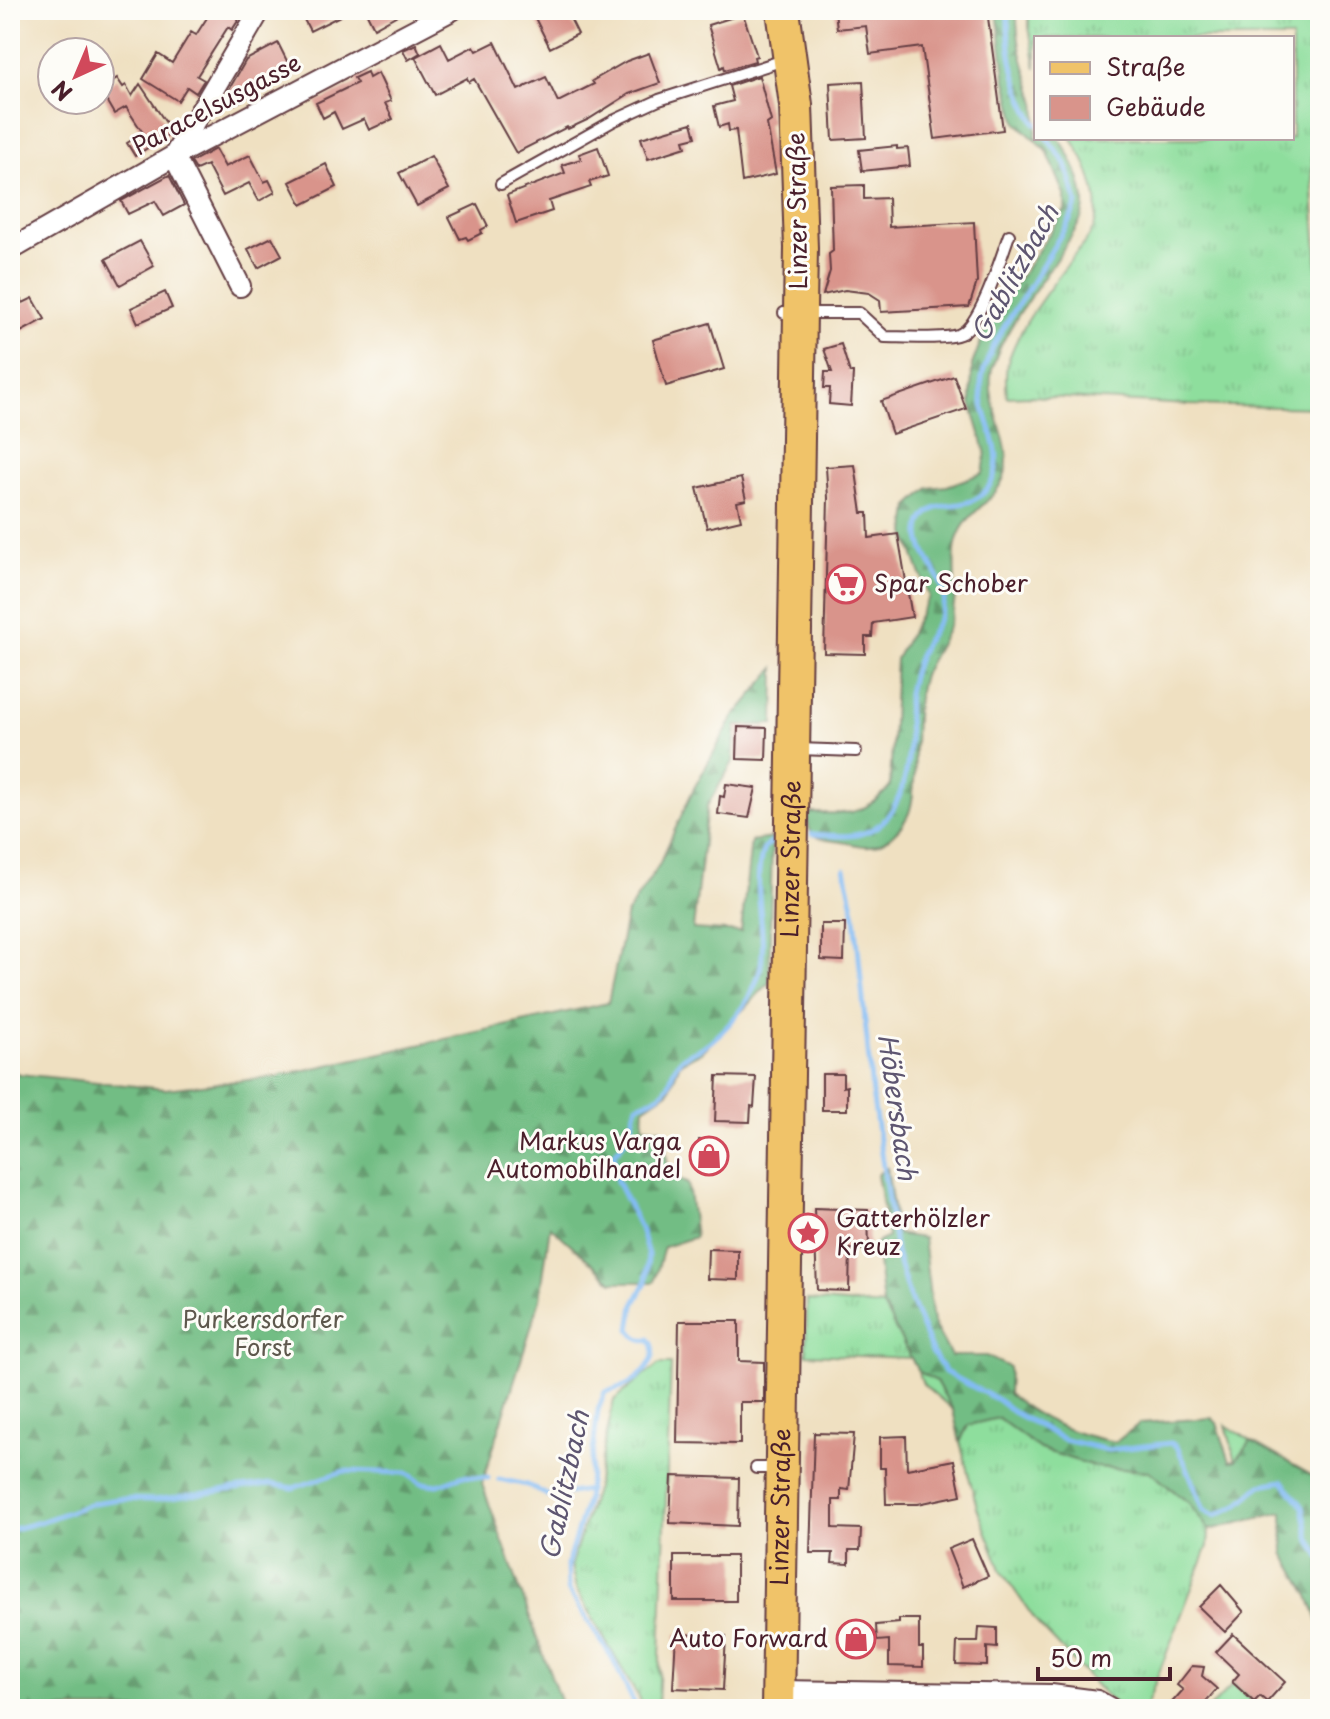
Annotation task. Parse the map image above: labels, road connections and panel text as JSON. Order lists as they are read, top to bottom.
{
  "streets": {
    "main road": ["Linzer Straße"],
    "street": ["Paracelsusgasse"]
  },
  "water": ["Gablitzbach", "Höbersbach"],
  "parks": ["Purkersdorfer Forst"],
  "places": {
    "supermarket": ["Spar Schober"],
    "shop": ["Markus Varga Automobilhandel", "Auto Forward"],
    "place": ["Gatterhölzler Kreuz"]
  },
  "legend": ["Straße", "Gebäude"],
  "scale_bar": "50 m",
  "north": "bottom left"
}
